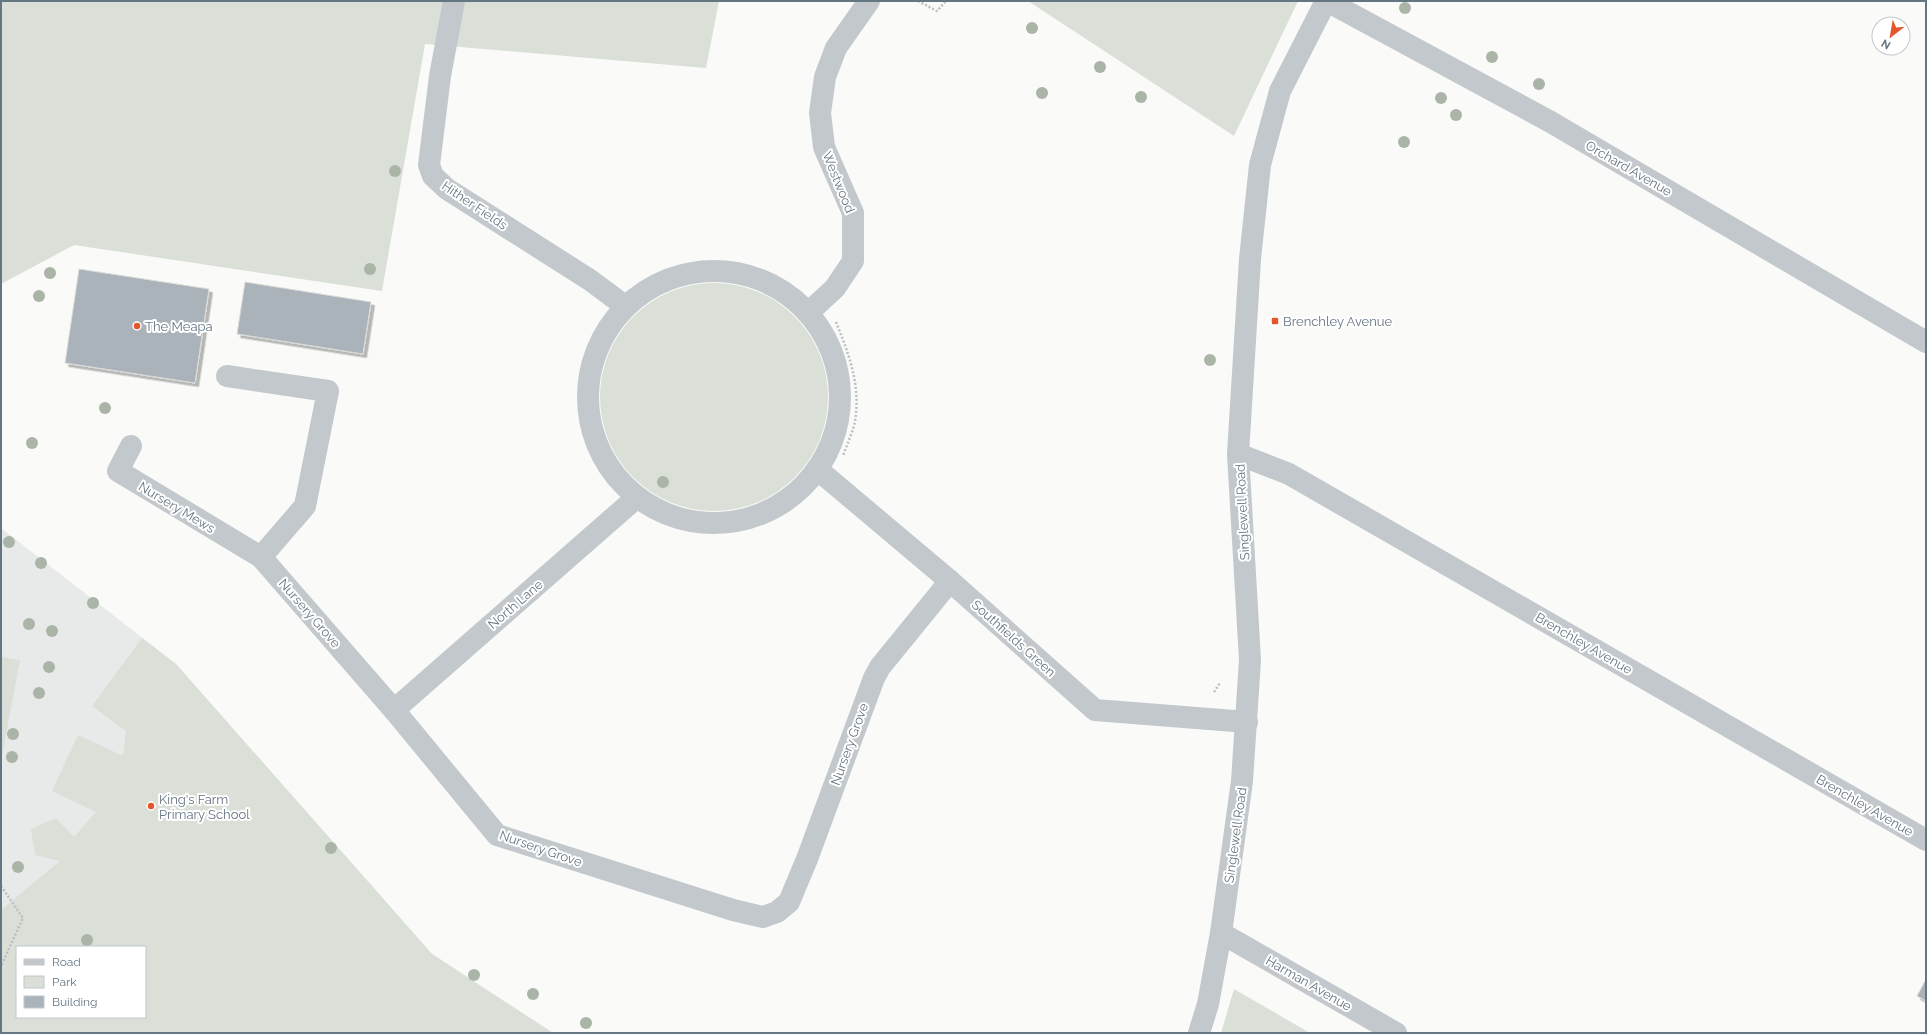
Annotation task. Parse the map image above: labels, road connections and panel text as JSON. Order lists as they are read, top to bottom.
{
  "streets": {
    "street": [
      "Orchard Avenue",
      "Westwood",
      "Hither Fields",
      "Nursery Mews",
      "Singlewell Road",
      "North Lane",
      "Nursery Grove",
      "Southfields Green",
      "Brenchley Avenue",
      "Harman Avenue"
    ]
  },
  "crossings": [
    ["Orchard Avenue", "Singlewell Road"],
    ["Nursery Mews", "Nursery Grove"],
    ["Singlewell Road", "Southfields Green"],
    ["Singlewell Road", "Brenchley Avenue"],
    ["Singlewell Road", "Harman Avenue"],
    ["North Lane", "Nursery Grove"],
    ["Nursery Grove", "Southfields Green"]
  ],
  "places": {
    "transit": ["Brenchley Avenue"],
    "other": ["The Meapa", "King's Farm Primary School"]
  },
  "legend": ["Road", "Park", "Building"],
  "north": "bottom left"
}
